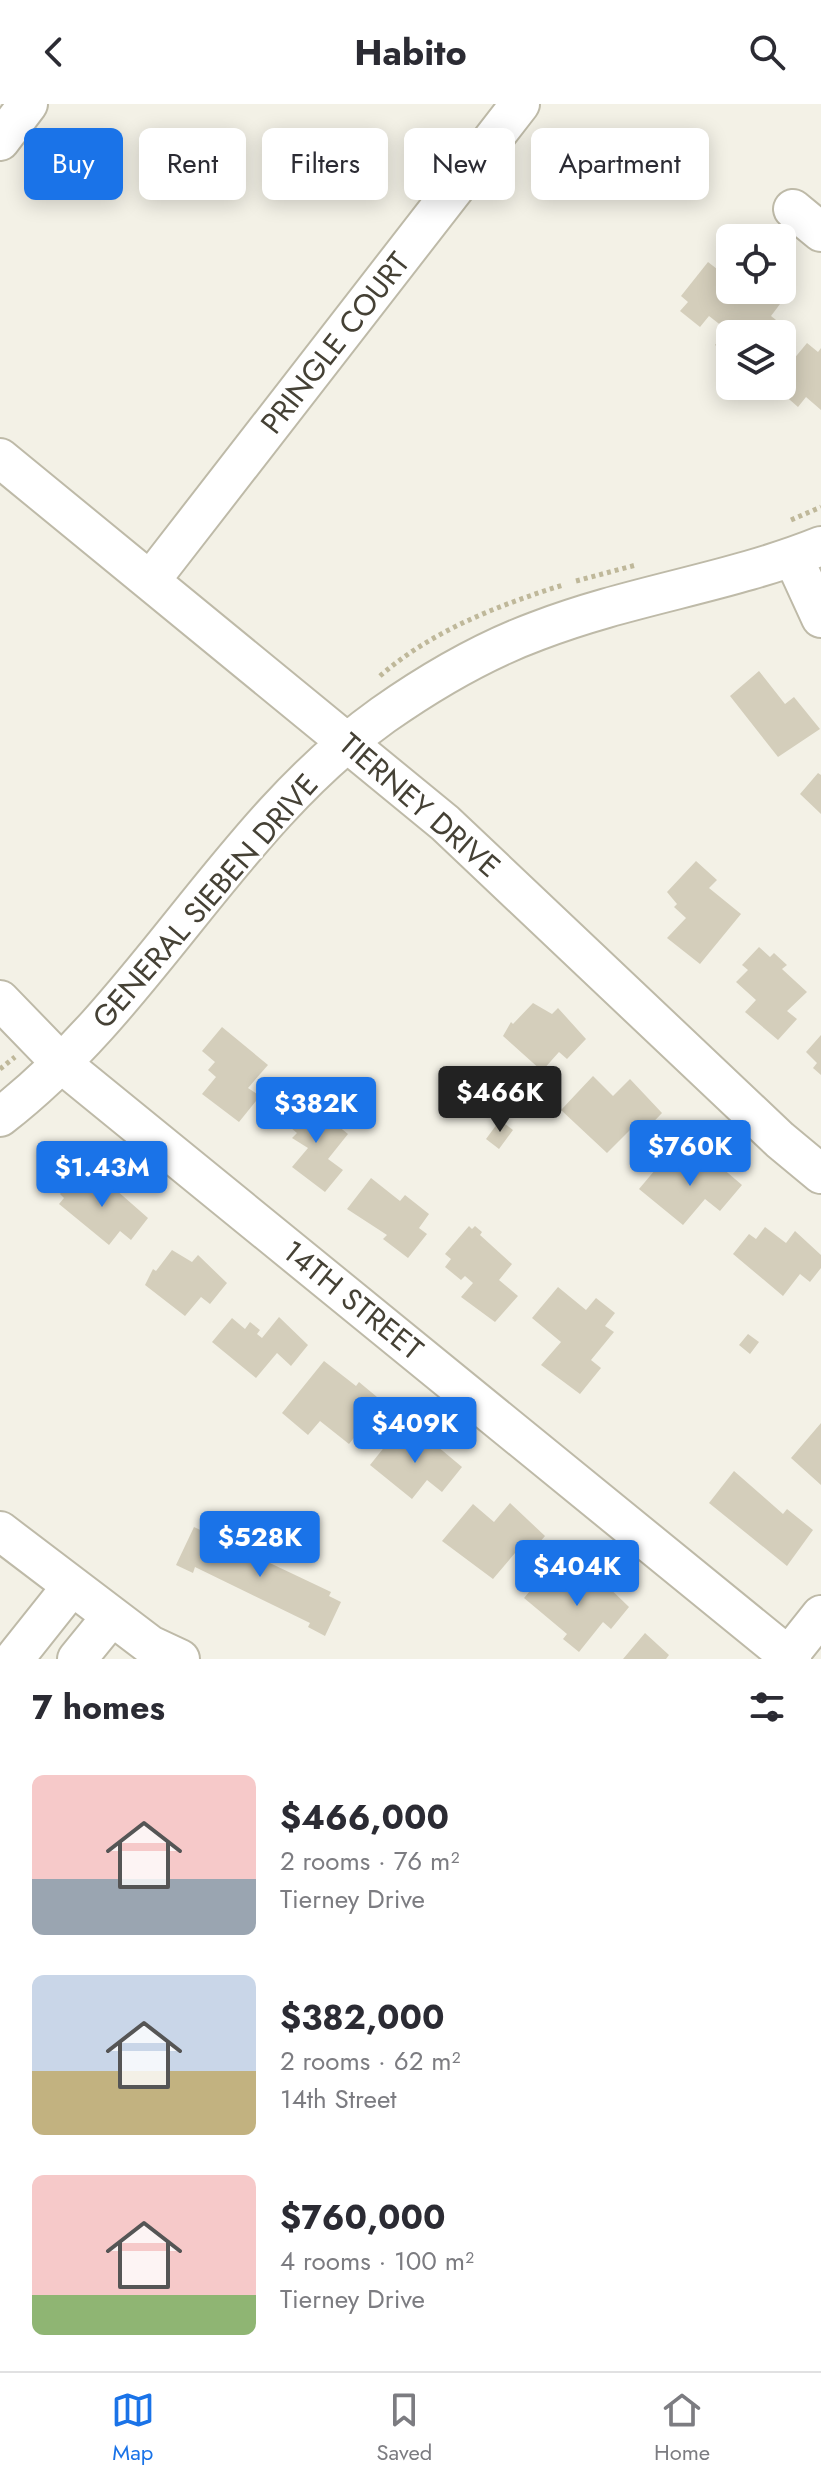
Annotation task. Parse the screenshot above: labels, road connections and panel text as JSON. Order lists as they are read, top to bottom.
{
  "streets": {
    "street": [
      "PRINGLE COURT",
      "TIERNEY DRIVE",
      "GENERAL SIEBEN DRIVE",
      "14TH STREET"
    ]
  },
  "crossings": [
    ["PRINGLE COURT", "TIERNEY DRIVE"],
    ["TIERNEY DRIVE", "GENERAL SIEBEN DRIVE"],
    ["GENERAL SIEBEN DRIVE", "14TH STREET"]
  ],
  "page": {
    "header": "Habito",
    "chip": [
      "Buy",
      "Rent",
      "Filters",
      "New",
      "Apartment"
    ],
    "price": [
      "$466K",
      "$382K",
      "$760K",
      "$1.43M",
      "$409K",
      "$528K",
      "$404K"
    ],
    "heading": "7 homes",
    "list": [
      {
        "name": "$466,000",
        "note": "2 rooms · 76 m² · Tierney Drive"
      },
      {
        "name": "$382,000",
        "note": "2 rooms · 62 m² · 14th Street"
      },
      {
        "name": "$760,000",
        "note": "4 rooms · 100 m² · Tierney Drive"
      }
    ],
    "tabs": ["Map", "Saved", "Home"]
  }
}
